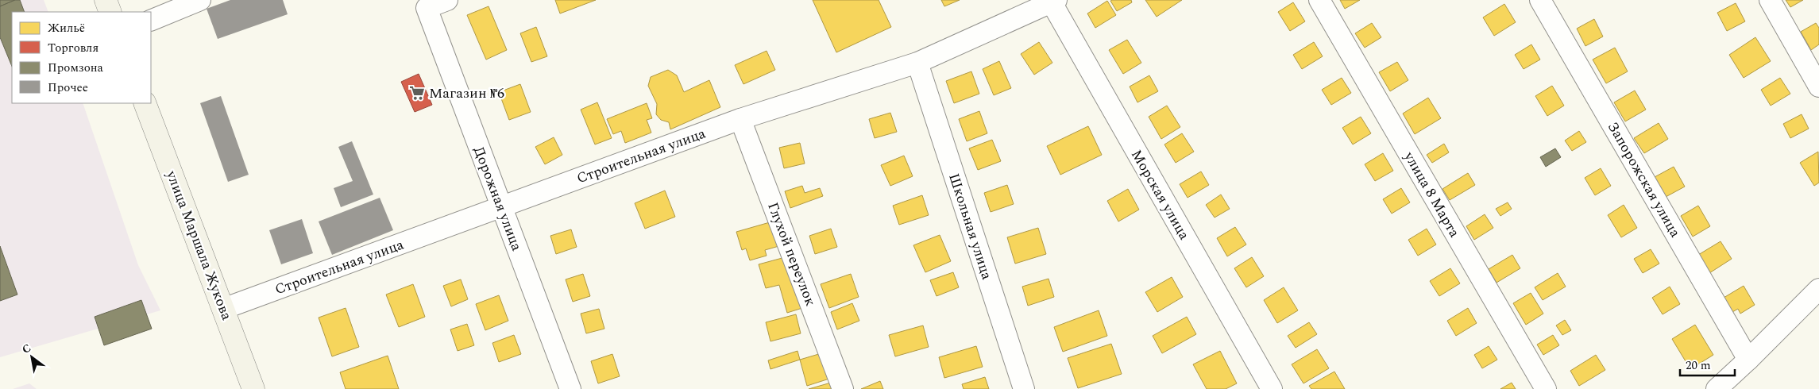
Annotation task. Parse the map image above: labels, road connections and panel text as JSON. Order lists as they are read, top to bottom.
{
  "streets": {
    "main road": ["улица Маршала Жукова"],
    "street": [
      "Строительная улица",
      "Запорожская улица",
      "Морская улица",
      "улица 8 Марта",
      "Дорожная улица",
      "Школьная улица",
      "Глухой переулок"
    ]
  },
  "crossings": [
    ["Строительная улица", "Морская улица"],
    ["Строительная улица", "Дорожная улица"],
    ["Строительная улица", "Школьная улица"],
    ["Строительная улица", "улица Маршала Жукова"],
    ["Строительная улица", "Глухой переулок"]
  ],
  "places": {
    "supermarket": ["Магазин №6"]
  },
  "legend": [
    "Жильё",
    "Торговля",
    "Промзона",
    "Прочее"
  ],
  "scale_bar": "20 m",
  "north": "top left"
}
